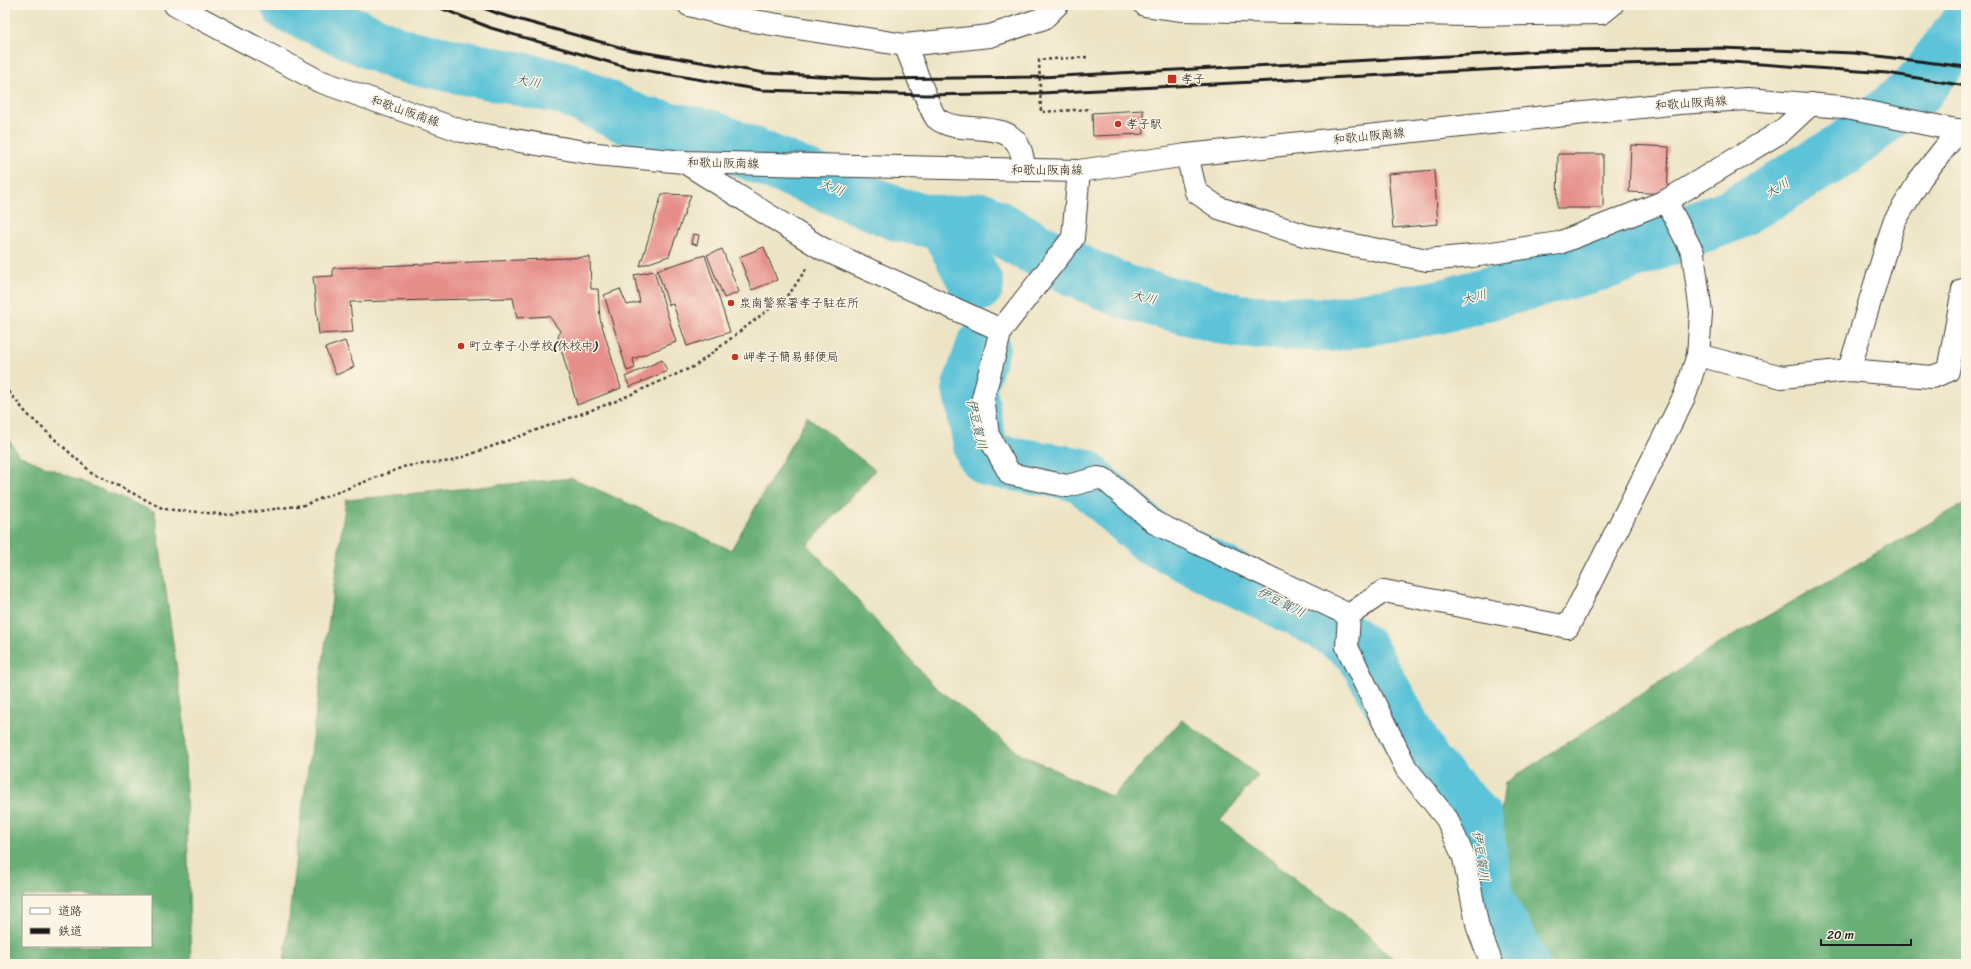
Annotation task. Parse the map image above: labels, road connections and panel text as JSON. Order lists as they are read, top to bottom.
{
  "streets": {
    "street": ["和歌山阪南線"]
  },
  "water": ["大川", "伊豆賀川"],
  "places": {
    "transit": ["孝子"],
    "other": [
      "孝子駅",
      "泉南警察署孝子駐在所",
      "町立孝子小学校(休校中)",
      "岬孝子簡易郵便局"
    ]
  },
  "legend": ["道路", "鉄道"],
  "scale_bar": "20 m"
}
